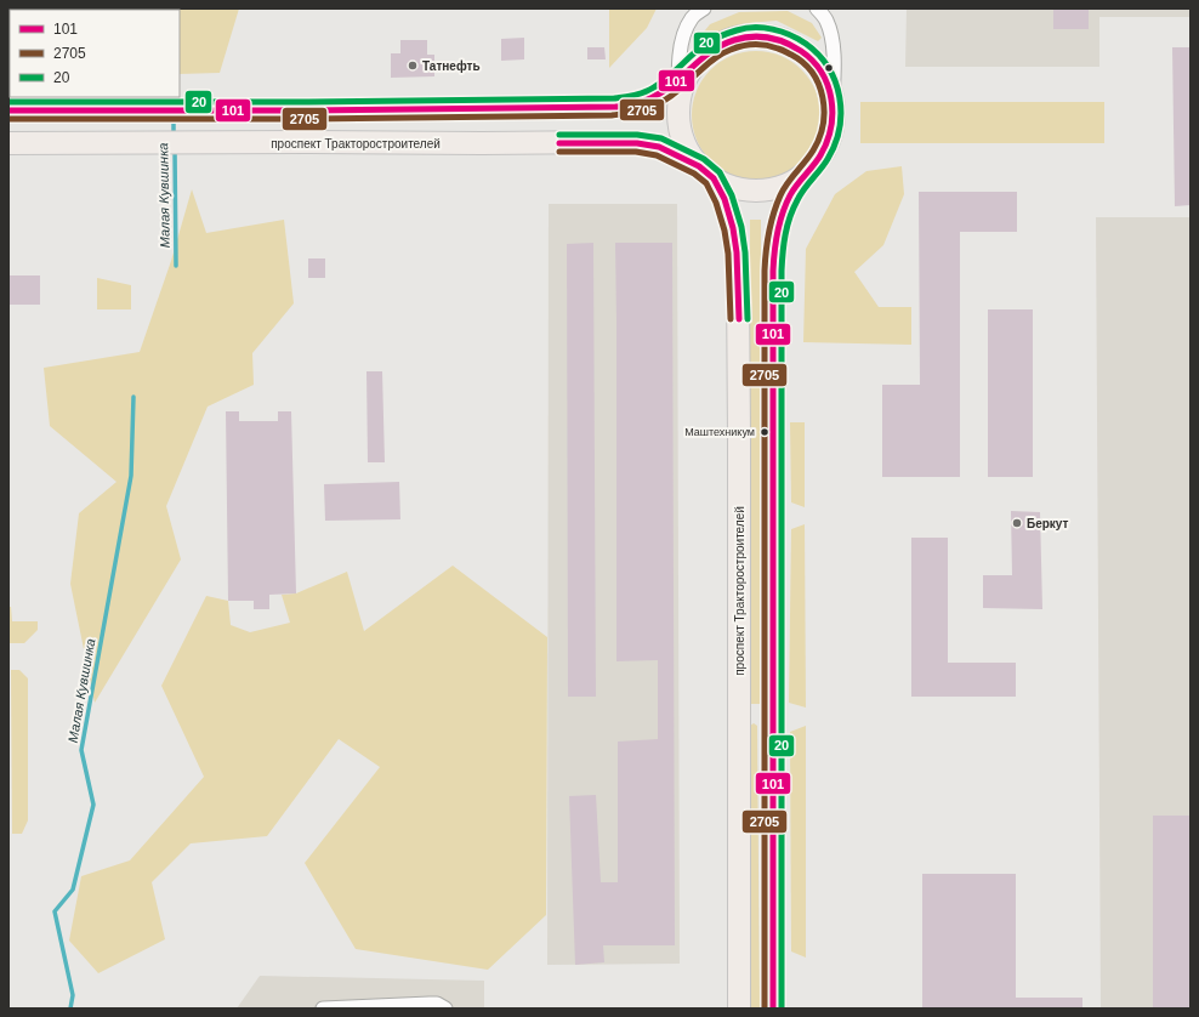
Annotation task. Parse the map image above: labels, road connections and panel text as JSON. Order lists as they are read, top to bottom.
{
  "streets": {
    "main road": ["проспект Тракторостроителей"]
  },
  "water": ["Малая Кувшинка"],
  "places": ["Татнефть", "Маштехникум", "Беркут"],
  "lines": ["transit line 20", "transit line 101", "transit line 2705"],
  "legend": ["101", "2705", "20"]
}
